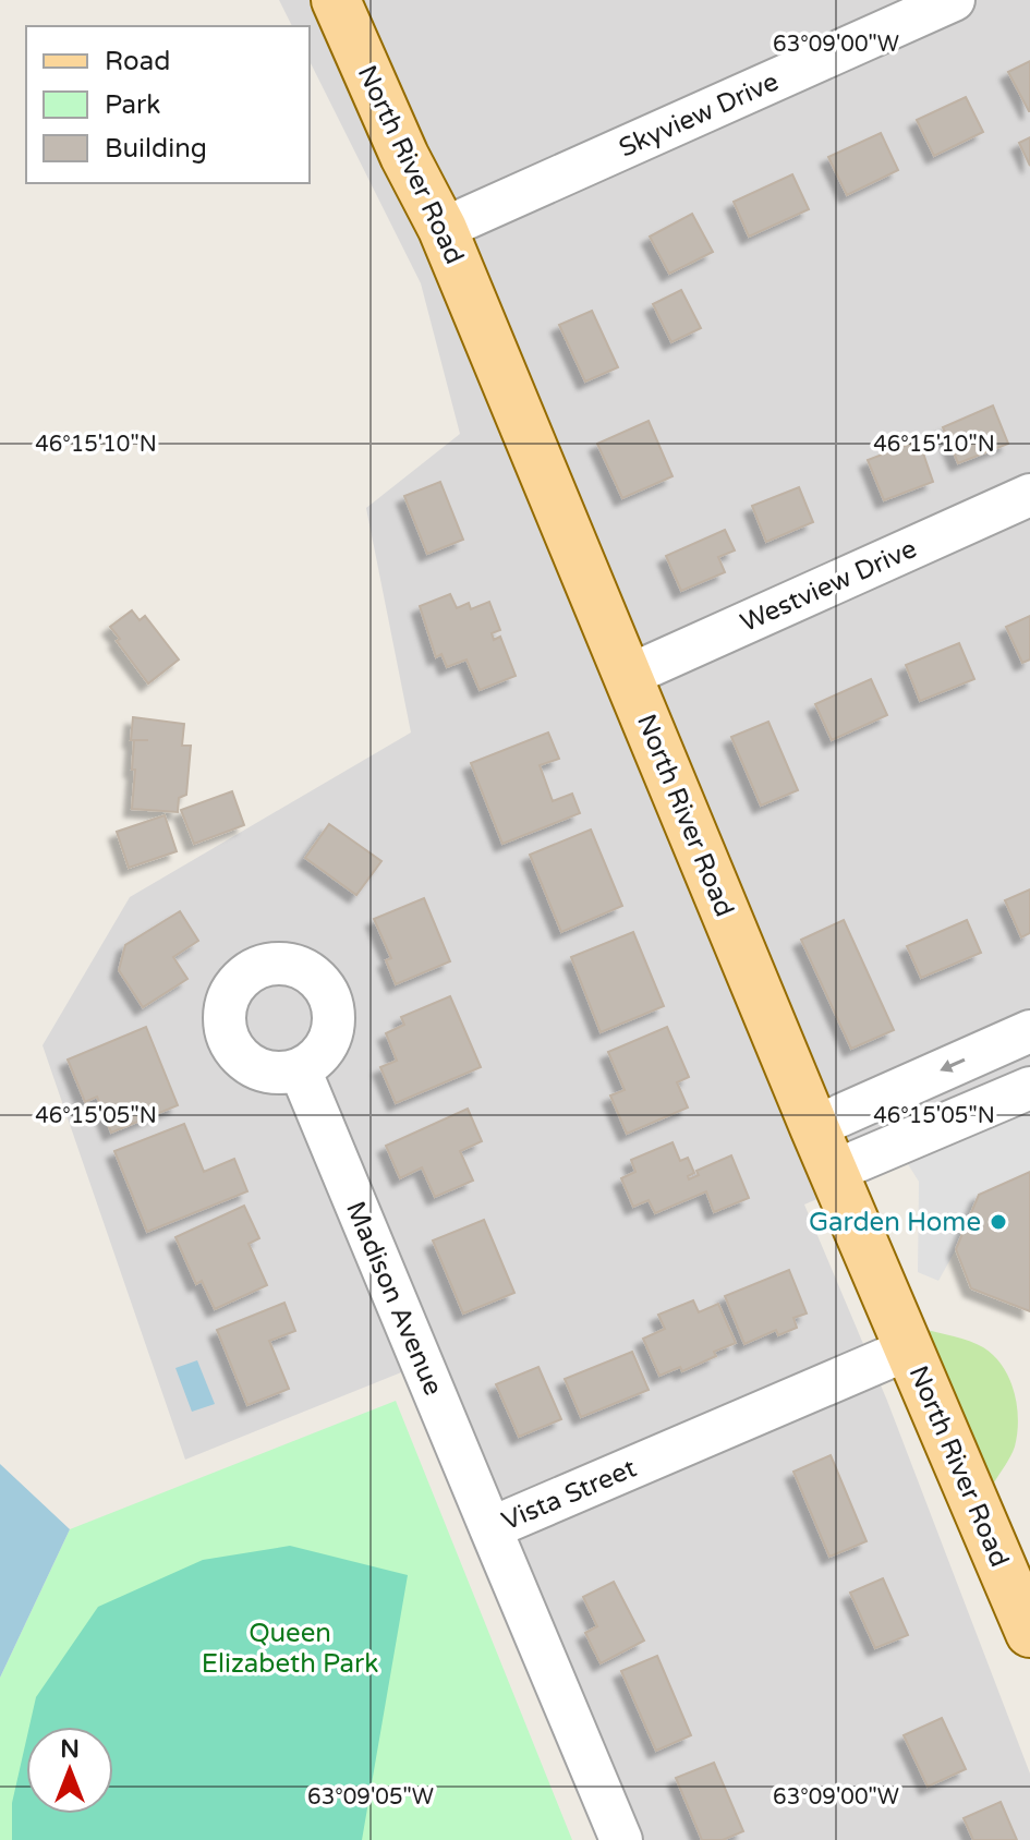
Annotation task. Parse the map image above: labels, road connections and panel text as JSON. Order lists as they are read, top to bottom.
{
  "streets": {
    "main road": ["North River Road"],
    "street": [
      "Skyview Drive",
      "Westview Drive",
      "Madison Avenue",
      "Vista Street"
    ]
  },
  "crossings": [
    ["Skyview Drive", "North River Road"],
    ["North River Road", "Westview Drive"],
    ["North River Road", "Vista Street"],
    ["Madison Avenue", "Vista Street"]
  ],
  "parks": ["Queen Elizabeth Park"],
  "places": ["Garden Home"],
  "legend": ["Road", "Park", "Building"],
  "north": "top",
  "coordinates": [
    "63°09'00\"W",
    "46°15'10\"N",
    "46°15'05\"N",
    "63°09'05\"W"
  ]
}
